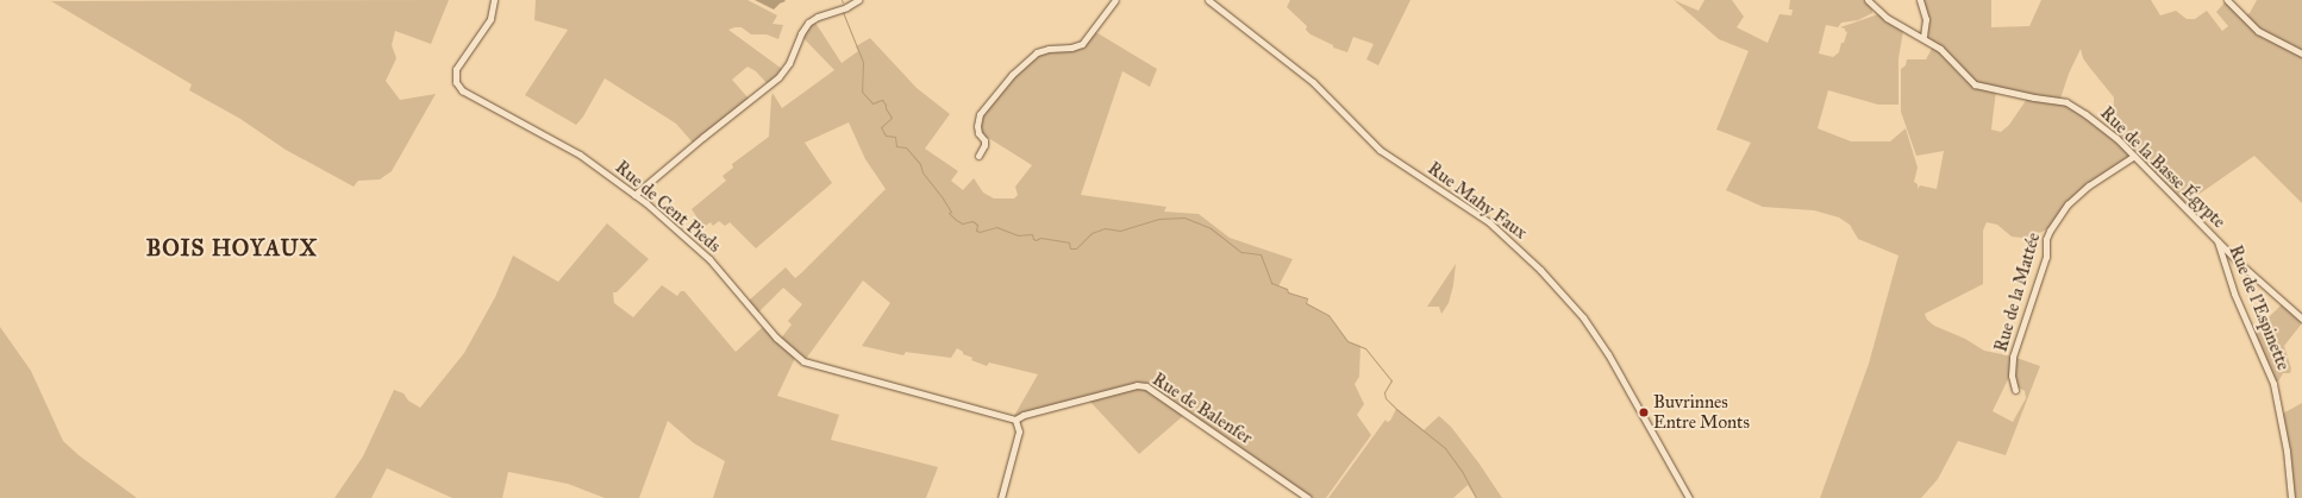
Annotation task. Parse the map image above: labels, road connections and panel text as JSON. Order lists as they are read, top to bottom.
{
  "streets": {
    "street": [
      "Rue de la Basse Égypte",
      "Rue Mahy Faux",
      "Rue de Cent Pieds",
      "Rue de la Mattée",
      "Rue de l'Espinette",
      "Rue de Balenfer"
    ]
  },
  "crossings": [
    ["Rue de la Basse Égypte", "Rue de la Mattée"],
    ["Rue de la Basse Égypte", "Rue de l'Espinette"],
    ["Rue de Cent Pieds", "Rue de Balenfer"]
  ],
  "districts": ["BOIS HOYAUX"],
  "places": ["Buvrinnes Entre Monts"]
}
